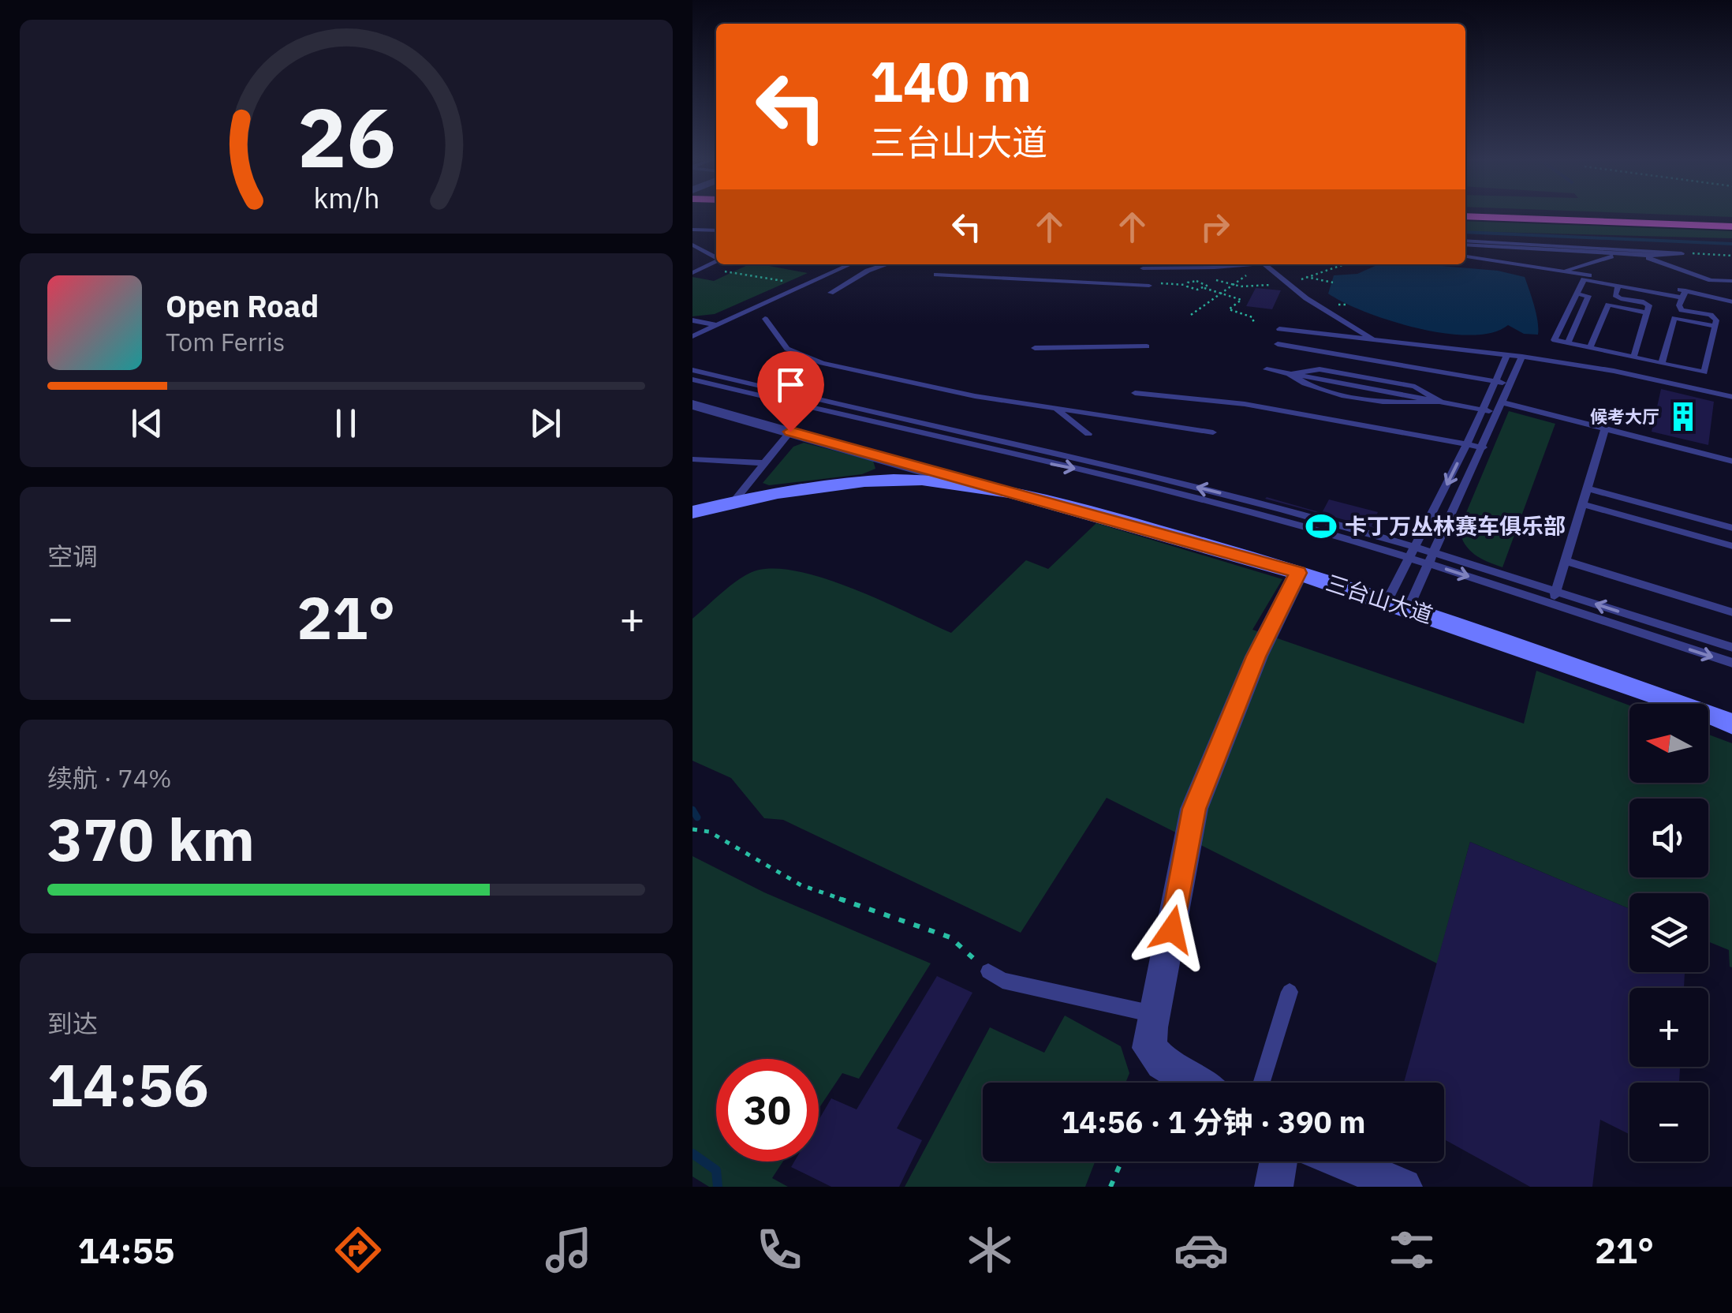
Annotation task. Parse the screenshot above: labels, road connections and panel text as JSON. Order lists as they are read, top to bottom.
{
  "streets": {
    "main road": ["三台山大道"]
  },
  "places": {
    "building": ["候考大厅"],
    "sports": ["卡丁万丛林赛车俱乐部"]
  },
  "north": "left",
  "page": {
    "turn": ["140 m", "三台山大道"],
    "song": ["Open Road", "Tom Ferris"],
    "tile": [
      "空调",
      ["续航 · 74%", "370 km"],
      ["到达", "14:56"]
    ],
    "heat": ["−", "21°", "+"],
    "map_buttons": ["+", "−"],
    "limit": "30",
    "trip": "14:56 · 1 分钟 · 390 m",
    "tabs": ["14:55", "21°"],
    "gauge": ["26", "km/h"]
  }
}
